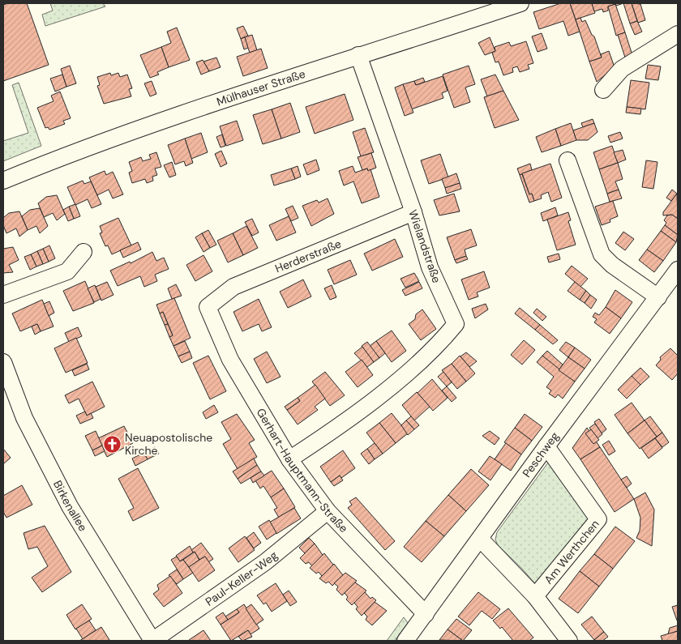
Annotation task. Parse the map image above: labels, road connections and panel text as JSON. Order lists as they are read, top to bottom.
{
  "streets": {
    "street": [
      "Mülhauser Straße",
      "Wielandstraße",
      "Herderstraße",
      "Peschweg",
      "Gerhart-Hauptmann-Straße",
      "Birkenallee",
      "Am Werthchen",
      "Paul-Keller-Weg"
    ]
  },
  "crossings": [
    ["Mülhauser Straße", "Wielandstraße"],
    ["Wielandstraße", "Herderstraße"],
    ["Wielandstraße", "Gerhart-Hauptmann-Straße"],
    ["Herderstraße", "Gerhart-Hauptmann-Straße"],
    ["Peschweg", "Gerhart-Hauptmann-Straße"],
    ["Peschweg", "Am Werthchen"],
    ["Gerhart-Hauptmann-Straße", "Paul-Keller-Weg"],
    ["Birkenallee", "Paul-Keller-Weg"]
  ],
  "places": {
    "church": ["Neuapostolische Kirche"]
  }
}
